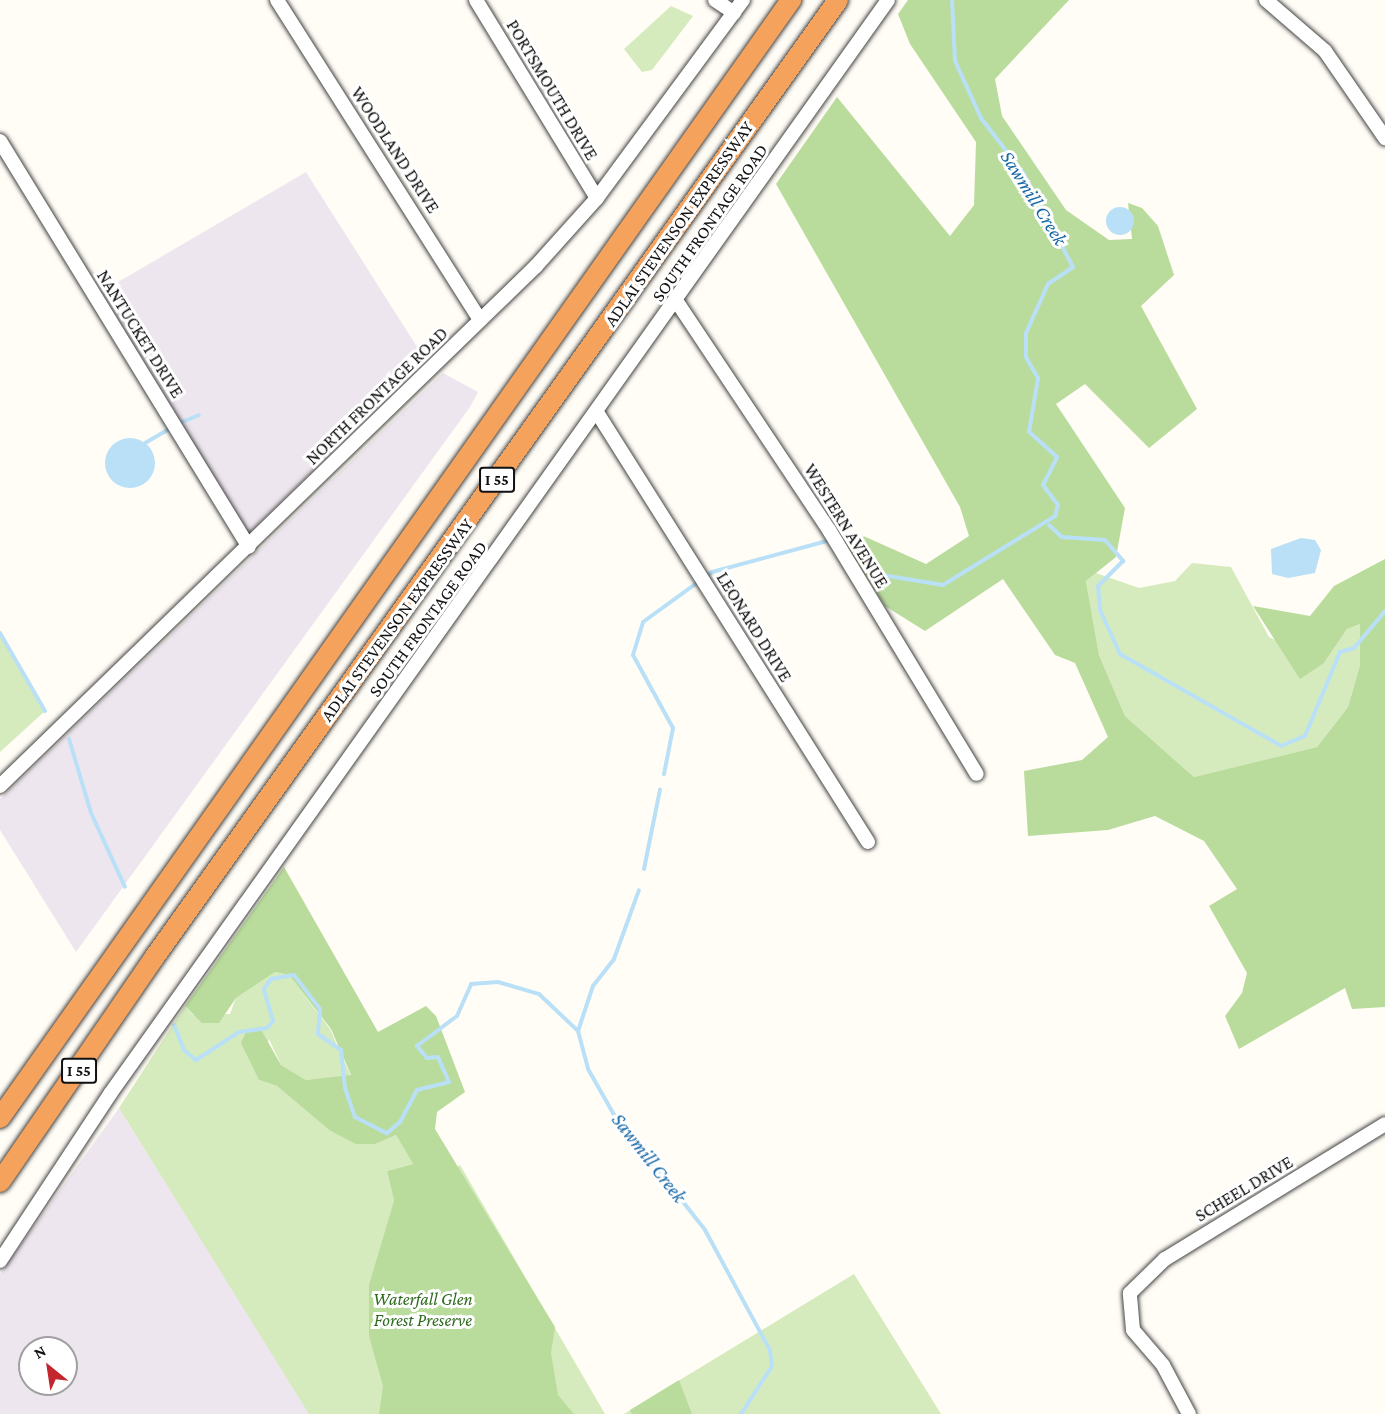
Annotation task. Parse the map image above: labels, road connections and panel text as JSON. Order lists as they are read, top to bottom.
{
  "streets": {
    "highway": ["ADLAI STEVENSON EXPRESSWAY", "I 55"],
    "street": [
      "PORTSMOUTH DRIVE",
      "WOODLAND DRIVE",
      "SOUTH FRONTAGE ROAD",
      "NANTUCKET DRIVE",
      "NORTH FRONTAGE ROAD",
      "WESTERN AVENUE",
      "LEONARD DRIVE",
      "SCHEEL DRIVE"
    ]
  },
  "crossings": [
    ["PORTSMOUTH DRIVE", "NORTH FRONTAGE ROAD"],
    ["WOODLAND DRIVE", "NORTH FRONTAGE ROAD"],
    ["SOUTH FRONTAGE ROAD", "WESTERN AVENUE"],
    ["SOUTH FRONTAGE ROAD", "LEONARD DRIVE"],
    ["NANTUCKET DRIVE", "NORTH FRONTAGE ROAD"]
  ],
  "water": ["Sawmill Creek"],
  "parks": ["Waterfall Glen Forest Preserve"],
  "north": "top left"
}
